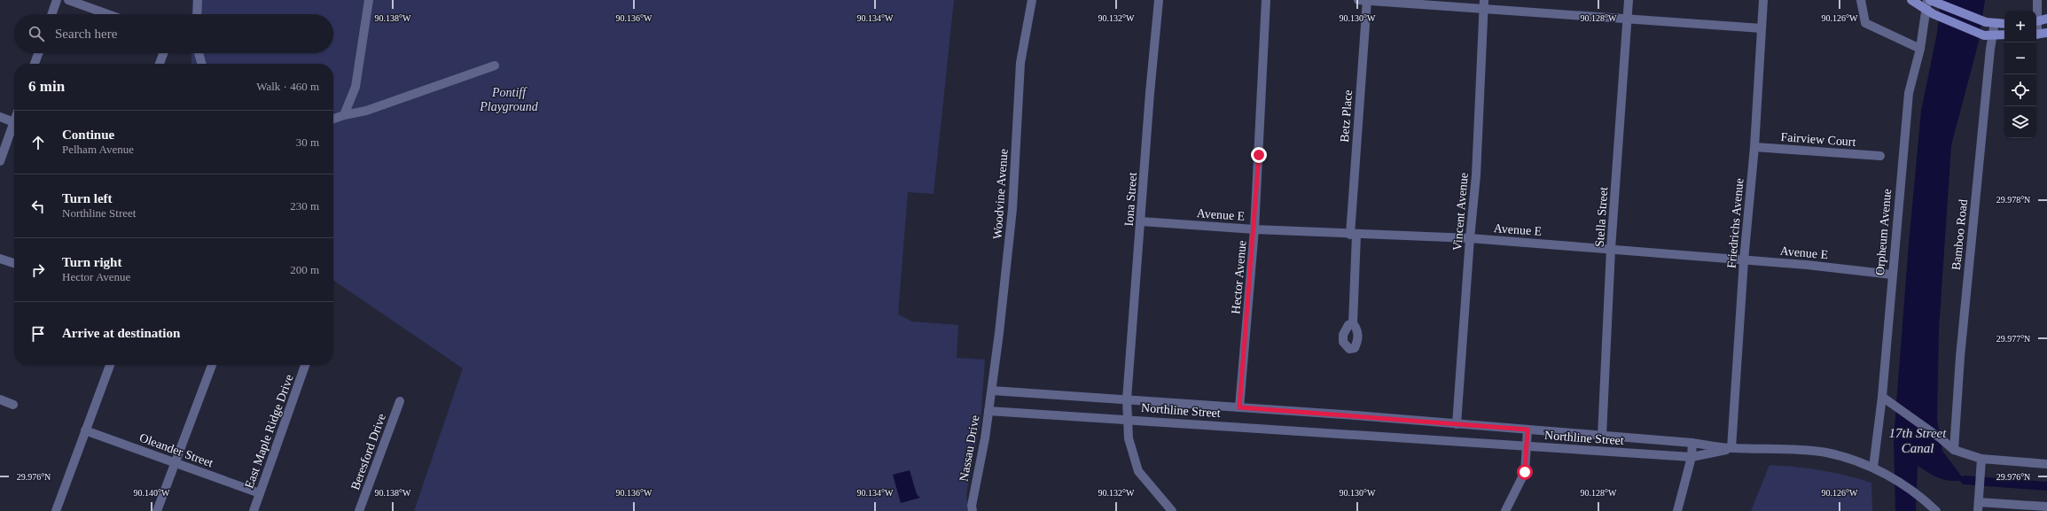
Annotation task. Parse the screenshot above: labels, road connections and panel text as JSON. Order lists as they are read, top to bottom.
{
  "streets": {
    "street": [
      "Betz Place",
      "Fairview Court",
      "Woodvine Avenue",
      "Iona Street",
      "Vincent Avenue",
      "Avenue E",
      "Stella Street",
      "Friedrichs Avenue",
      "Orpheum Avenue",
      "Bamboo Road",
      "Hector Avenue",
      "Northline Street",
      "East Maple Ridge Drive",
      "Nassau Drive",
      "Oleander Street",
      "Beresford Drive"
    ]
  },
  "crossings": [
    ["Betz Place", "Avenue E"],
    ["Fairview Court", "Friedrichs Avenue"],
    ["Woodvine Avenue", "Northline Street"],
    ["Woodvine Avenue", "Nassau Drive"],
    ["Iona Street", "Avenue E"],
    ["Iona Street", "Northline Street"],
    ["Vincent Avenue", "Avenue E"],
    ["Vincent Avenue", "Northline Street"],
    ["Avenue E", "Stella Street"],
    ["Avenue E", "Friedrichs Avenue"],
    ["Avenue E", "Orpheum Avenue"],
    ["Avenue E", "Hector Avenue"],
    ["Stella Street", "Northline Street"],
    ["Friedrichs Avenue", "Northline Street"],
    ["Orpheum Avenue", "Northline Street"],
    ["Hector Avenue", "Northline Street"],
    ["Northline Street", "Nassau Drive"],
    ["East Maple Ridge Drive", "Oleander Street"]
  ],
  "water": ["17th Street Canal"],
  "parks": ["Pontiff Playground"],
  "page": {
    "map_buttons": ["+", "−"],
    "search": "Search here",
    "heading": ["6 min", "Walk · 460 m"],
    "list": [
      ["Continue", "Pelham Avenue", "30 m"],
      ["Turn left", "Northline Street", "230 m"],
      ["Turn right", "Hector Avenue", "200 m"],
      "Arrive at destination"
    ]
  },
  "coordinates": [
    "90.138°W",
    "90.136°W",
    "90.134°W",
    "90.132°W",
    "90.130°W",
    "90.128°W",
    "90.126°W",
    "29.978°N",
    "29.977°N",
    "29.976°N",
    "90.140°W"
  ]
}
